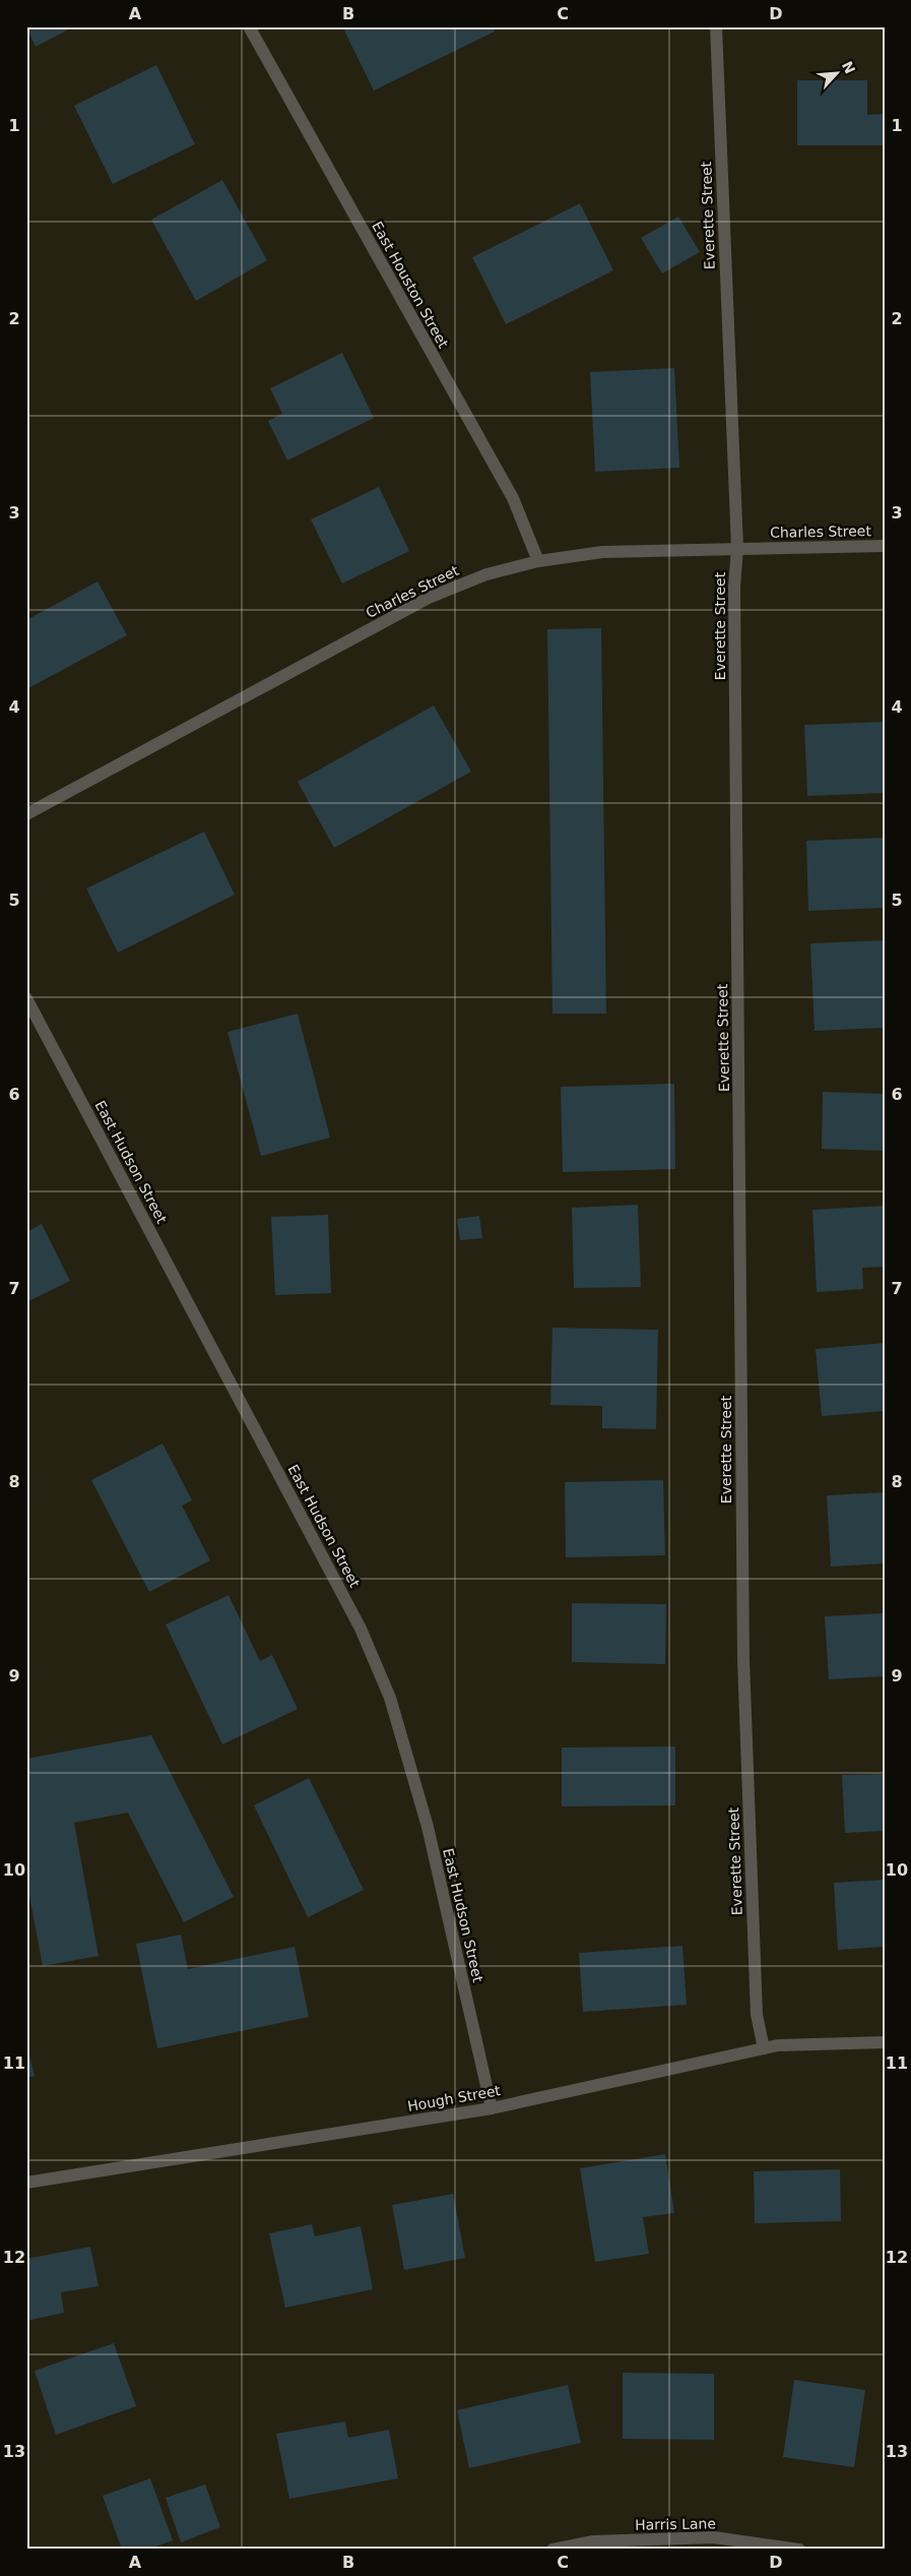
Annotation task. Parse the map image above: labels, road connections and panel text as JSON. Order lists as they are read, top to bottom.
{
  "streets": {
    "street": [
      "Everette Street",
      "East Houston Street",
      "Charles Street",
      "East Hudson Street",
      "Hough Street",
      "Harris Lane"
    ]
  },
  "crossings": [
    ["Everette Street", "Charles Street"],
    ["Everette Street", "Hough Street"],
    ["East Houston Street", "Charles Street"],
    ["East Hudson Street", "Hough Street"]
  ],
  "north": "top right",
  "grid": {
    "columns": [
      "A",
      "B",
      "C",
      "D"
    ],
    "rows": [
      "1",
      "2",
      "3",
      "4",
      "5",
      "6",
      "7",
      "8",
      "9",
      "10",
      "11",
      "12",
      "13"
    ]
  }
}
